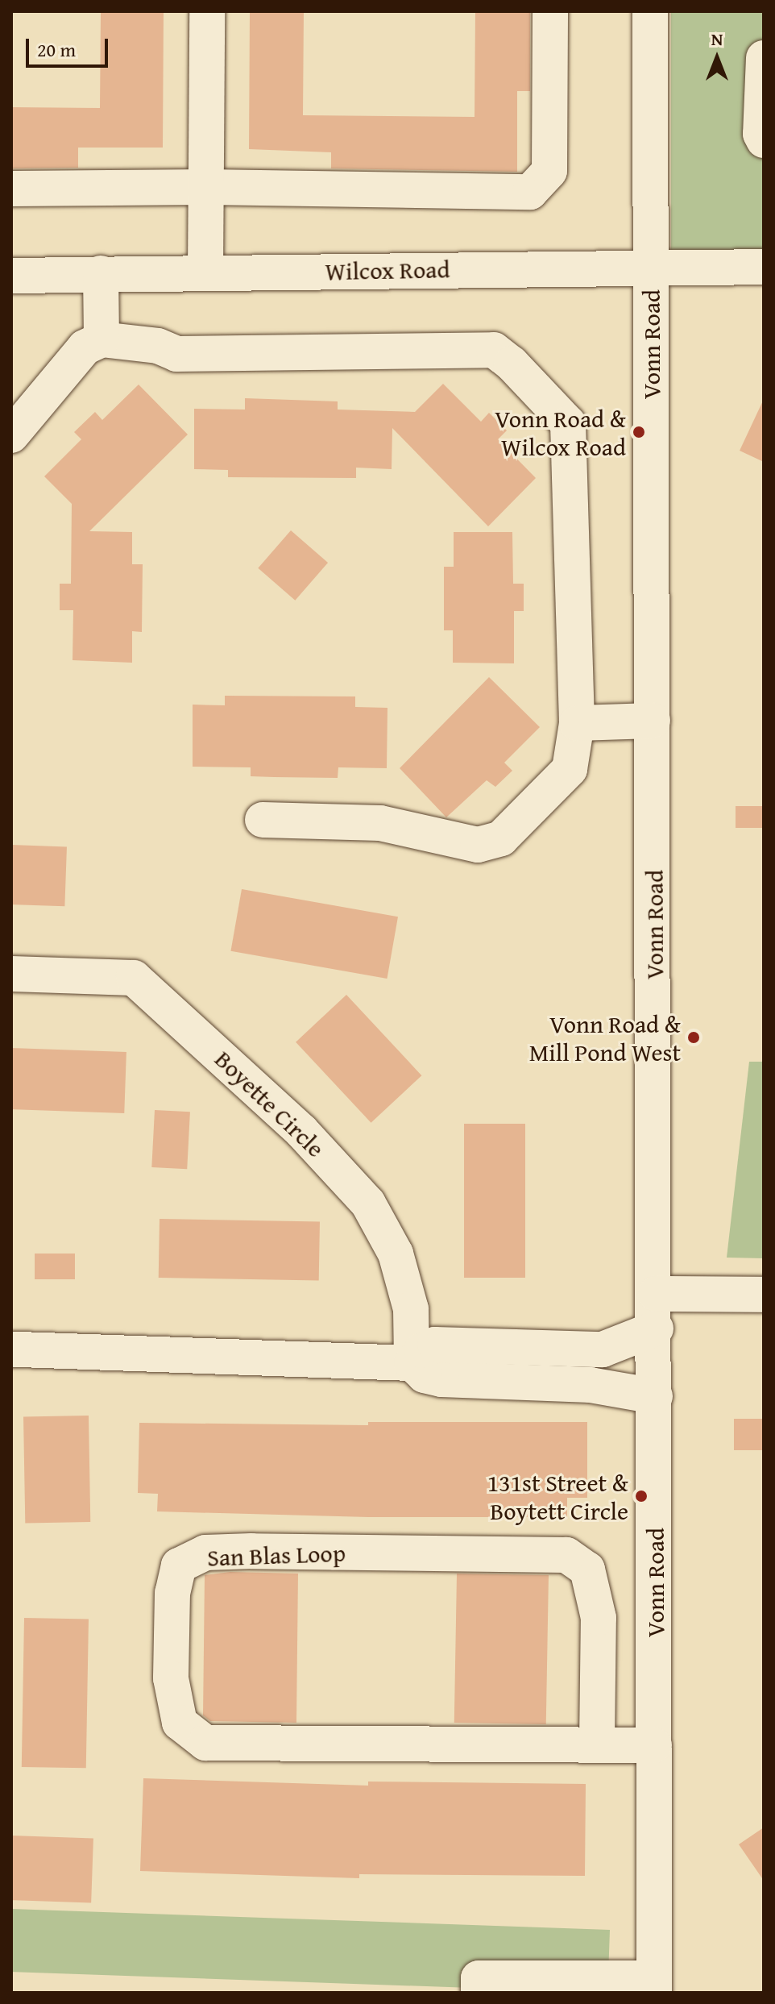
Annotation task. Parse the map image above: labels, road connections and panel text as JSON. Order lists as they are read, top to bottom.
{
  "streets": {
    "street": [
      "Wilcox Road",
      "Vonn Road",
      "Boyette Circle",
      "San Blas Loop"
    ]
  },
  "crossings": [
    ["Wilcox Road", "Vonn Road"],
    ["Vonn Road", "San Blas Loop"]
  ],
  "places": ["Vonn Road & Wilcox Road", "Vonn Road & Mill Pond West", "131st Street & Boytett Circle"],
  "scale_bar": "20 m",
  "north": "top"
}
